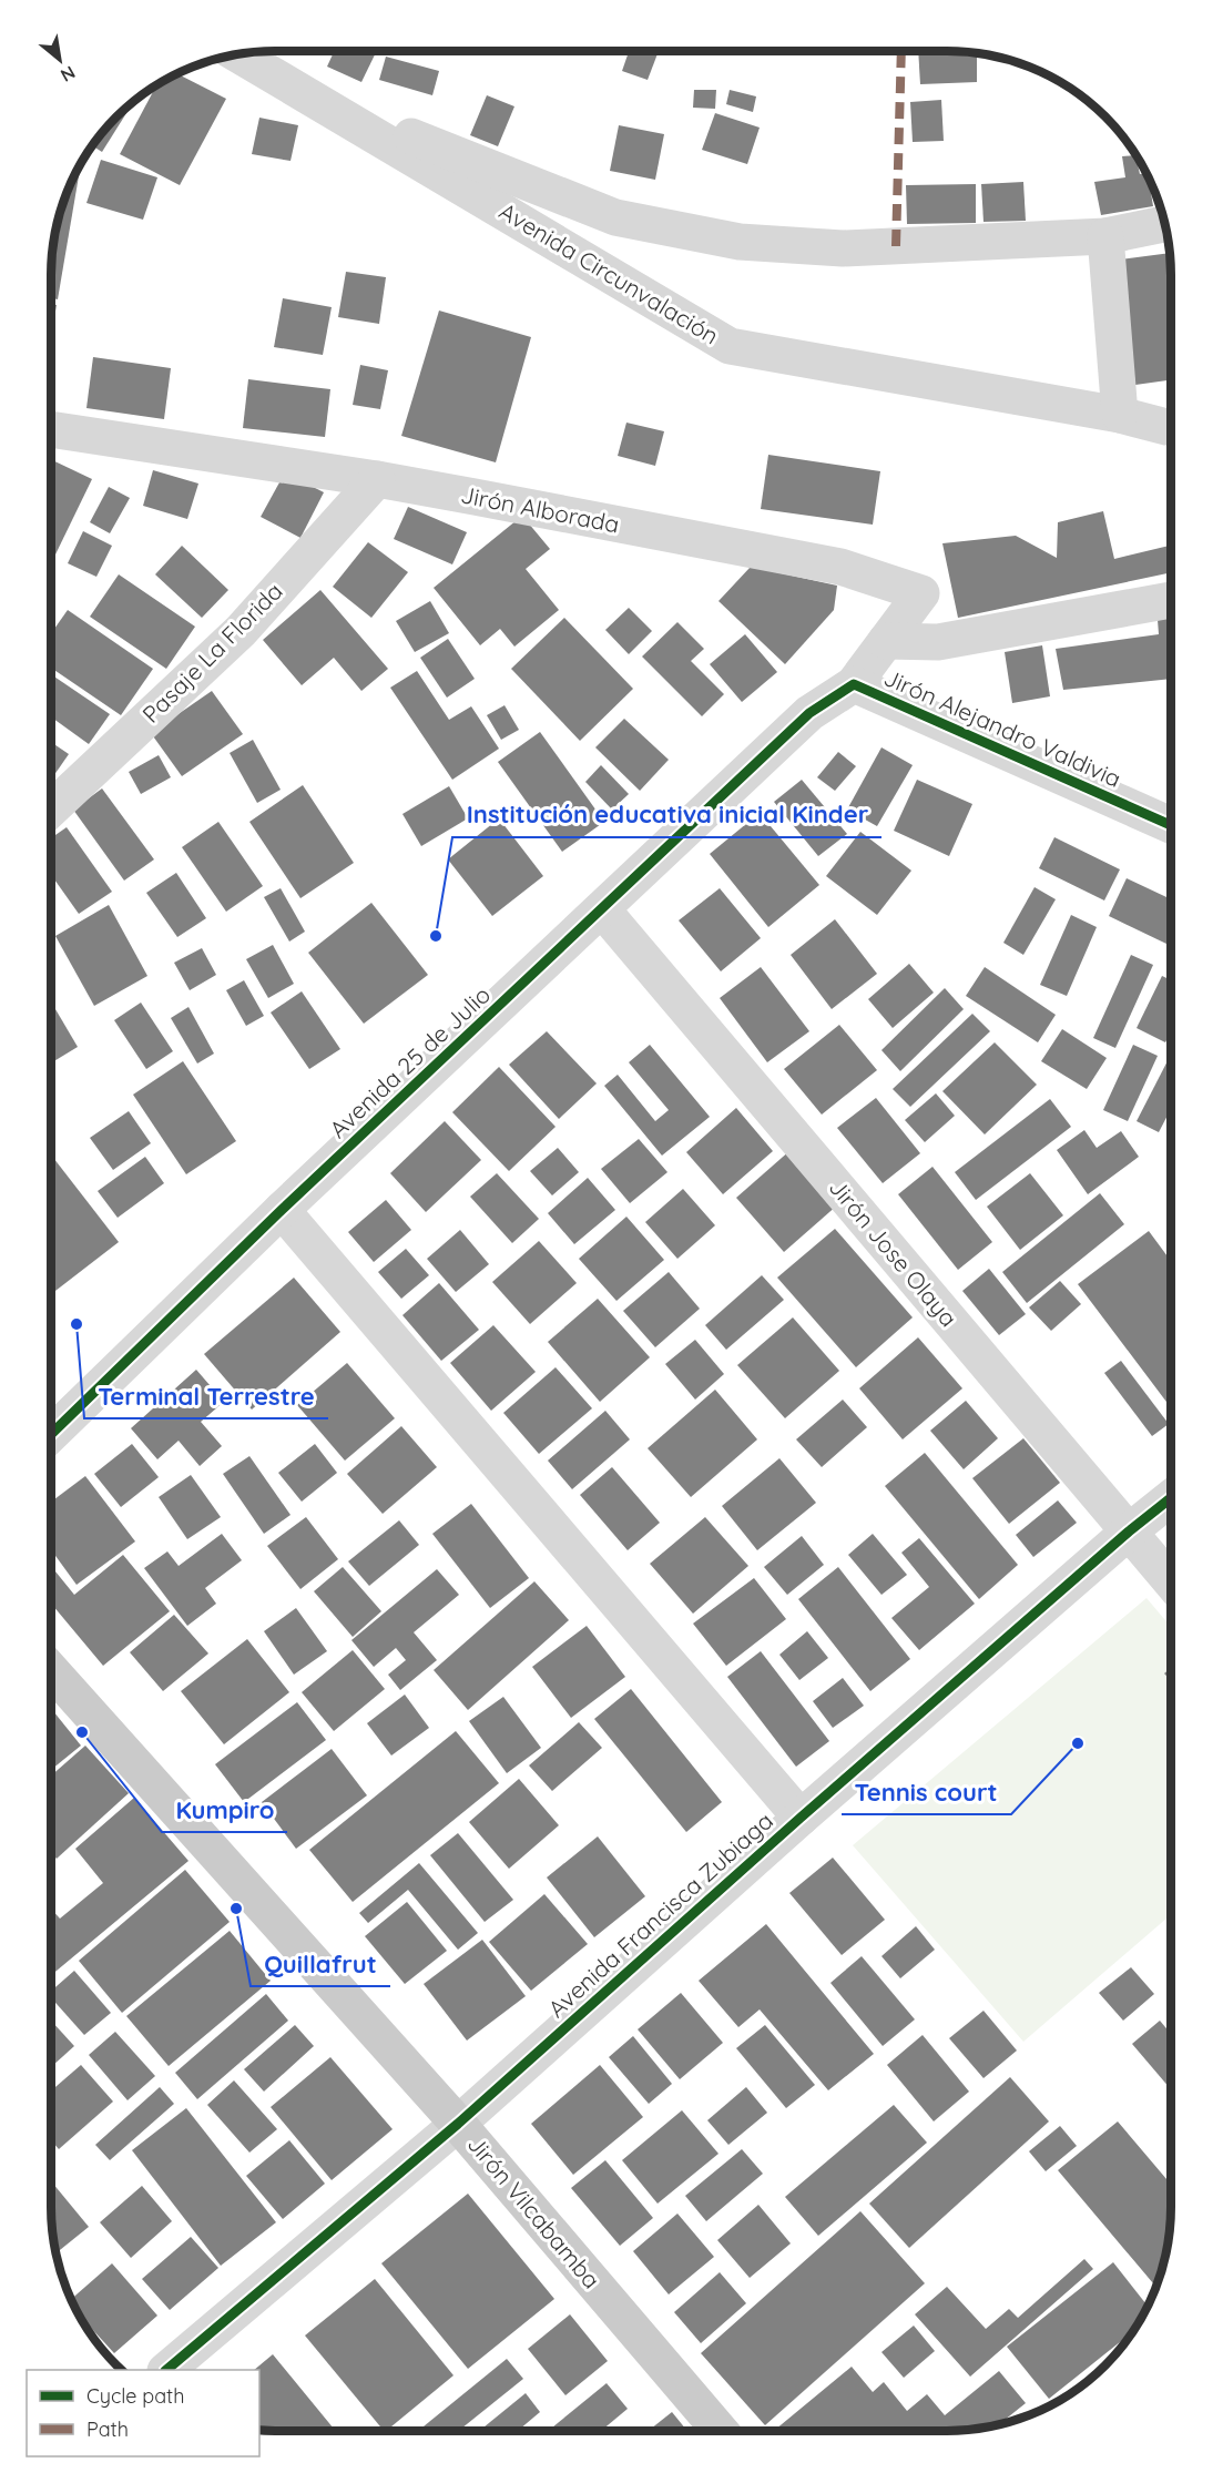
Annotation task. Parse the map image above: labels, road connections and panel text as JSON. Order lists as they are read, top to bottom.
{
  "streets": {
    "main road": ["Jirón Vilcabamba"],
    "street": [
      "Avenida Circunvalación",
      "Jirón Alborada",
      "Pasaje La Florida",
      "Jirón Alejandro Valdivia",
      "Avenida 25 de Julio",
      "Jirón Jose Olaya",
      "Avenida Francisca Zubiaga"
    ]
  },
  "crossings": [
    ["Jirón Alborada", "Pasaje La Florida"],
    ["Jirón Alborada", "Jirón Alejandro Valdivia"],
    ["Jirón Alejandro Valdivia", "Avenida 25 de Julio"],
    ["Avenida 25 de Julio", "Jirón Jose Olaya"],
    ["Jirón Jose Olaya", "Avenida Francisca Zubiaga"],
    ["Avenida Francisca Zubiaga", "Jirón Vilcabamba"]
  ],
  "places": [
    "Institución educativa inicial Kinder",
    "Terminal Terrestre",
    "Kumpiro",
    "Tennis court",
    "Quillafrut"
  ],
  "legend": ["Cycle path", "Path"],
  "north": "bottom right"
}
